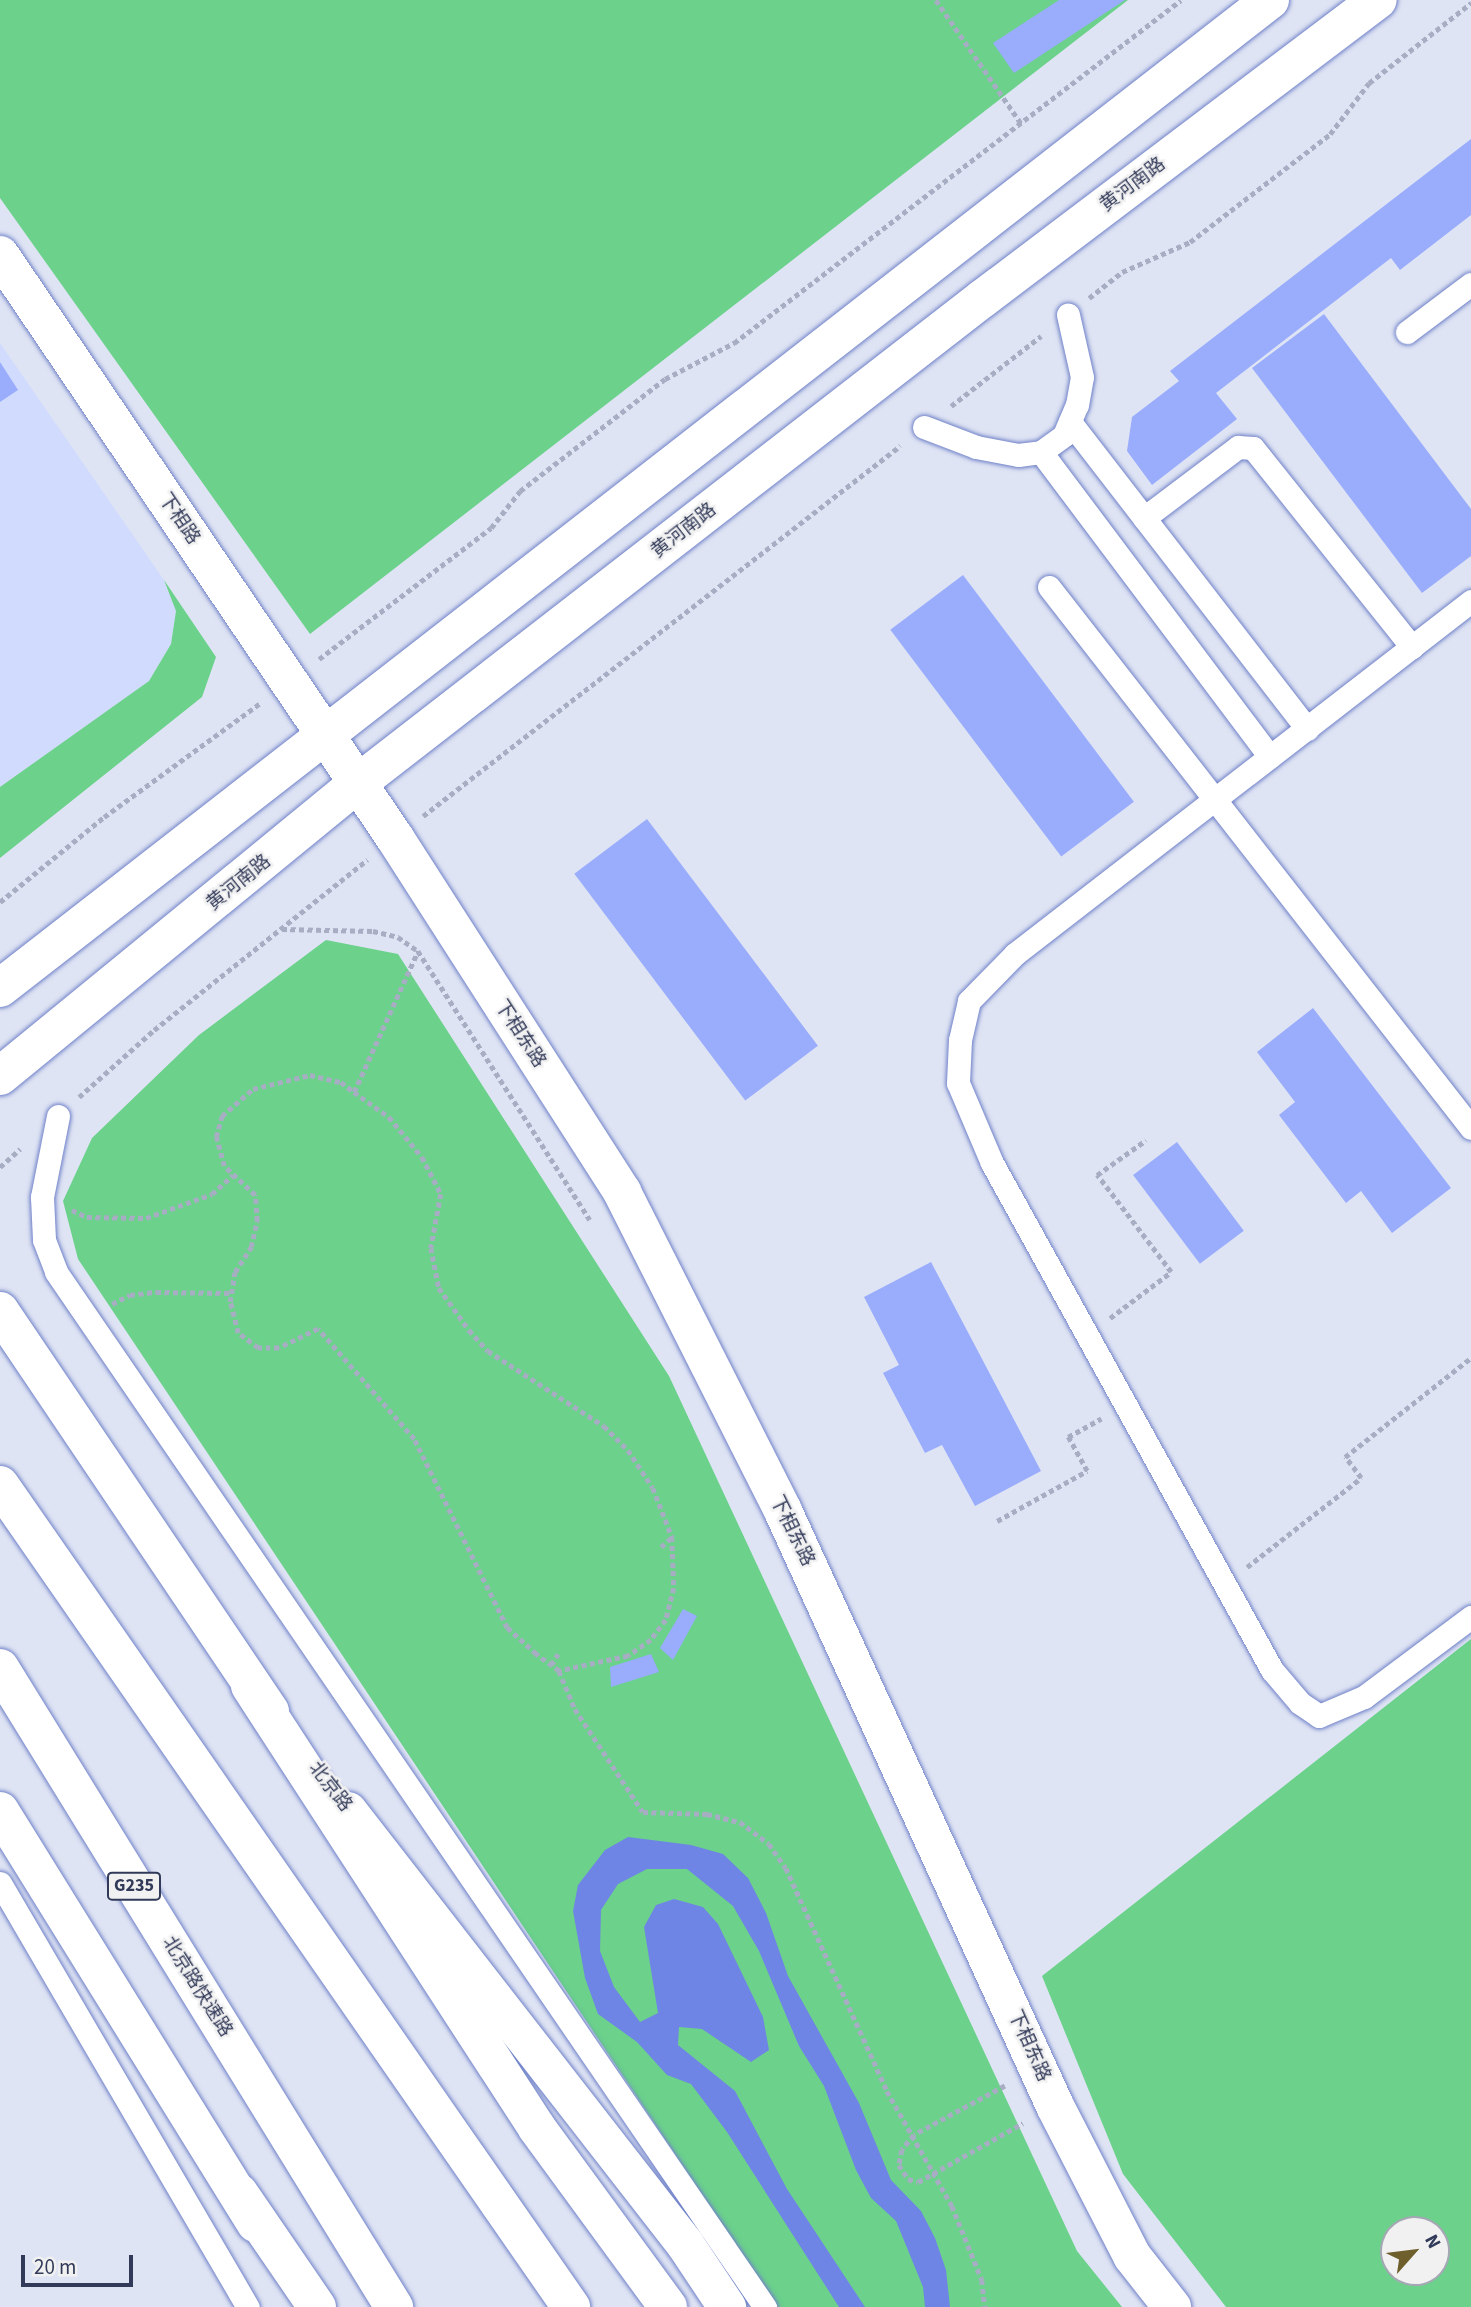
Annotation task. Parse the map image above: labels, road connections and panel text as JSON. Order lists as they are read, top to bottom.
{
  "streets": {
    "main road": [
      "黄河南路",
      "下相路",
      "下相东路",
      "北京路",
      "G235",
      "北京路快速路"
    ]
  },
  "crossings": [
    ["黄河南路", "下相路"],
    ["黄河南路", "下相东路"],
    ["下相路", "下相东路"]
  ],
  "scale_bar": "20 m",
  "north": "top right"
}
